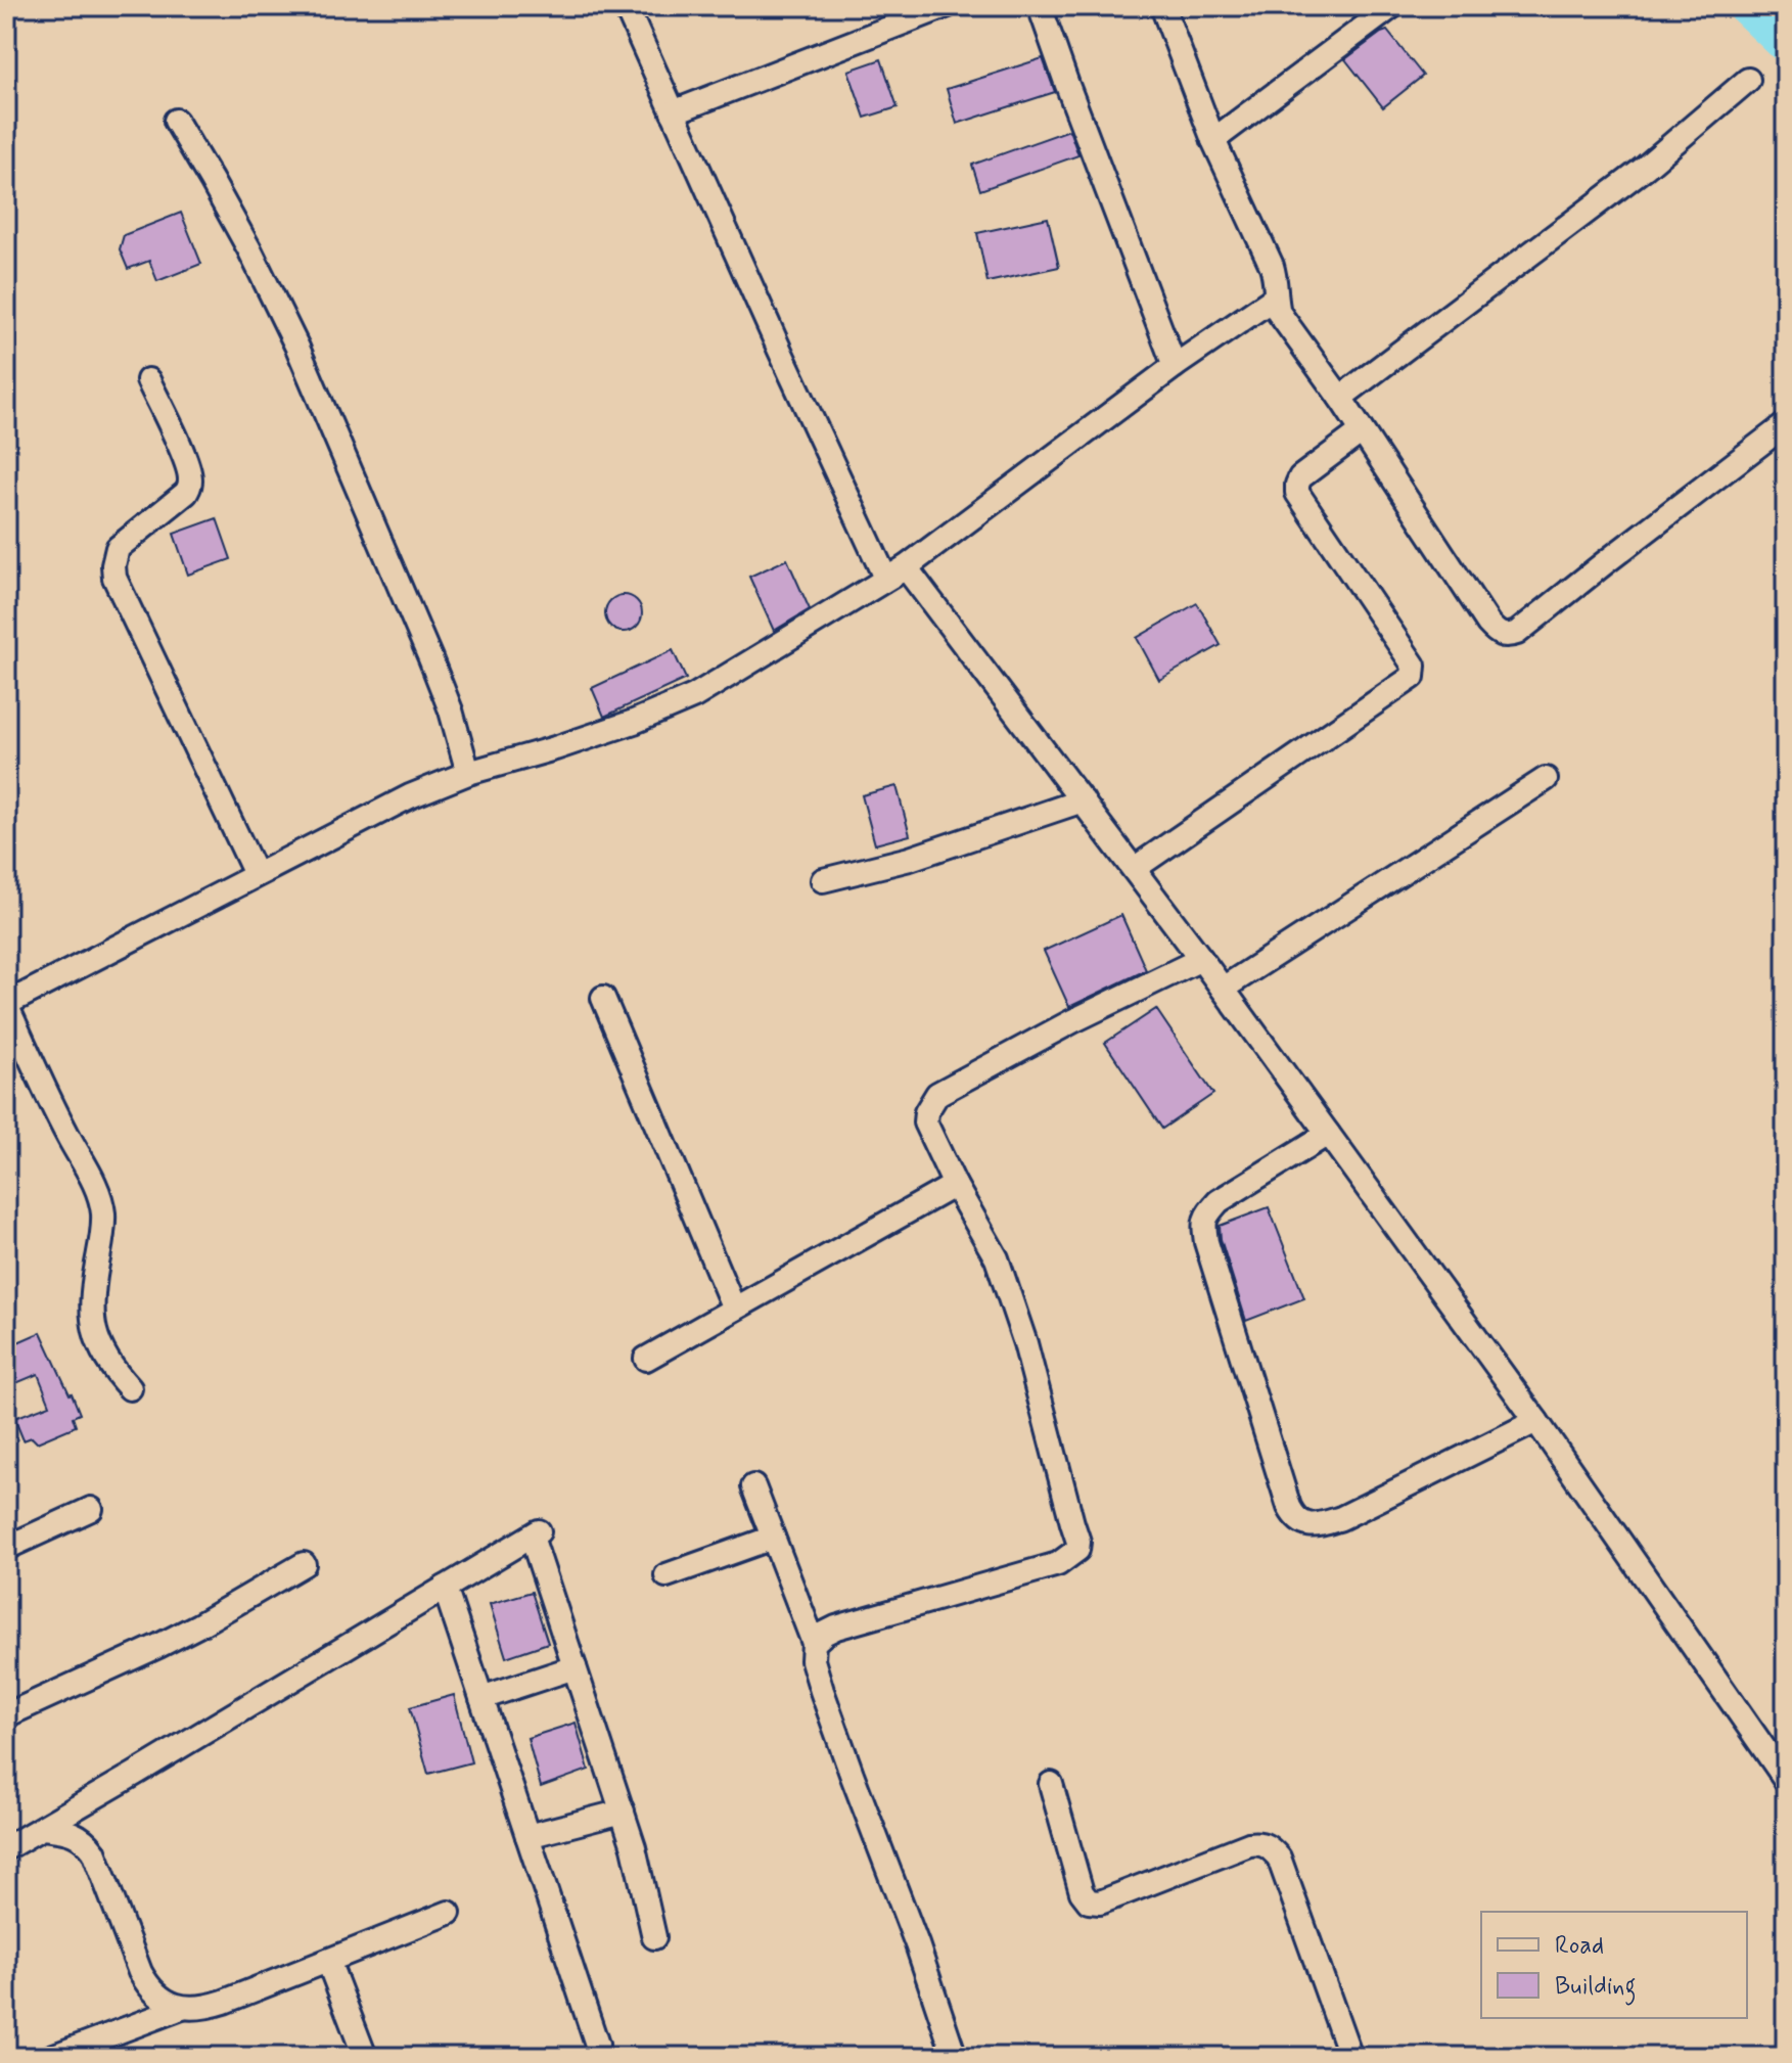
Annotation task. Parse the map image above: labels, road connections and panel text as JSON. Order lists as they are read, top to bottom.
{
  "legend": ["Road", "Building"]
}
